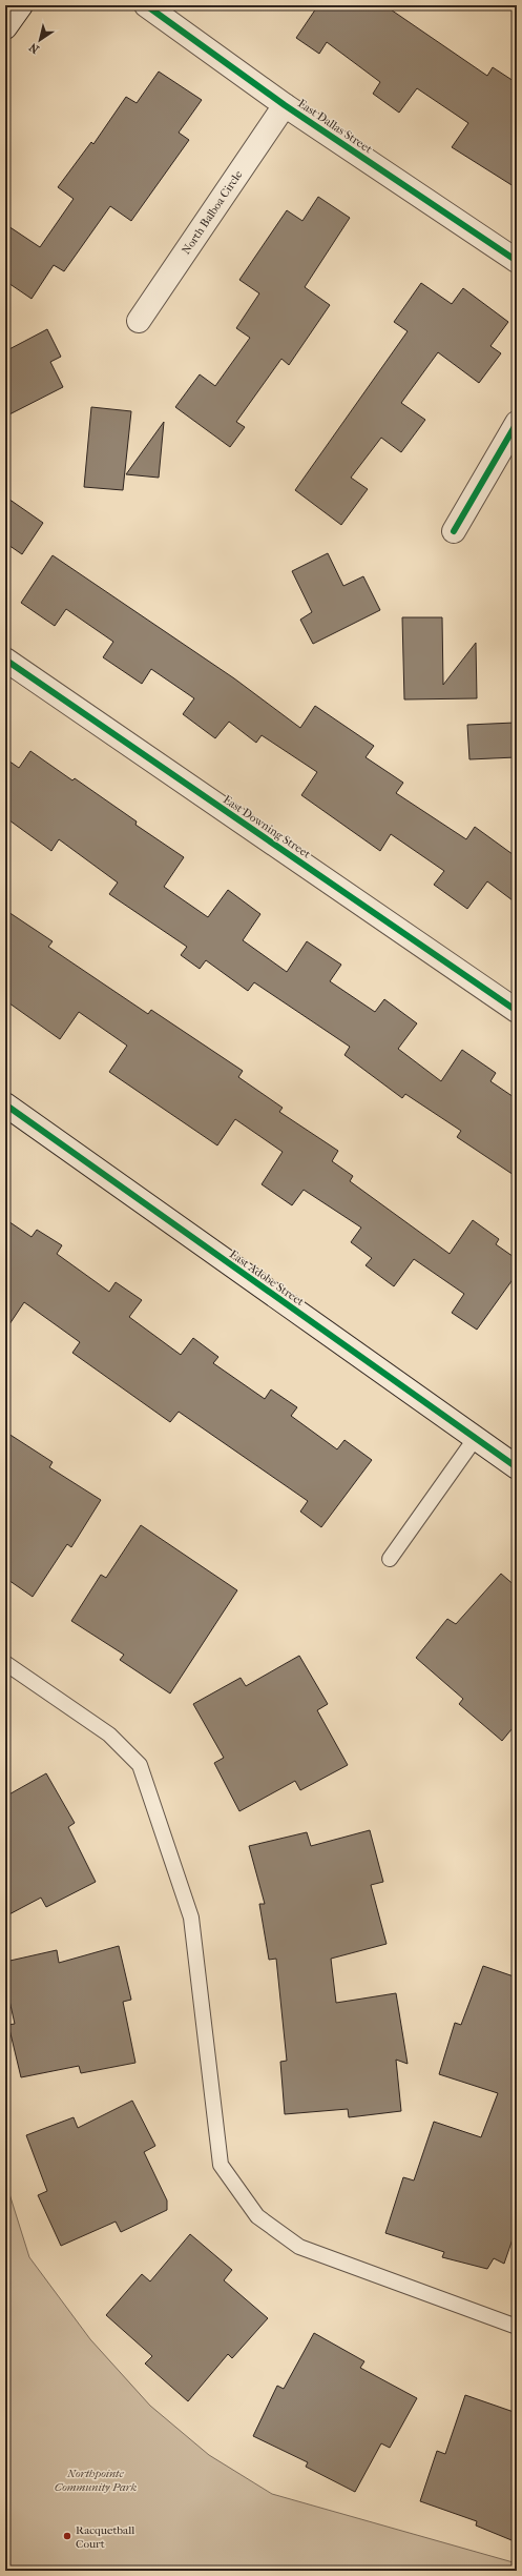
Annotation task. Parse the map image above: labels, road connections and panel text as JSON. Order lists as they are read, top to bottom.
{
  "streets": {
    "street": [
      "East Dallas Street",
      "North Balboa Circle",
      "East Downing Street",
      "East Adobe Street"
    ]
  },
  "crossings": [
    ["East Dallas Street", "North Balboa Circle"]
  ],
  "parks": ["Northpointe Community Park"],
  "places": ["Racquetball Court"],
  "north": "bottom left"
}
